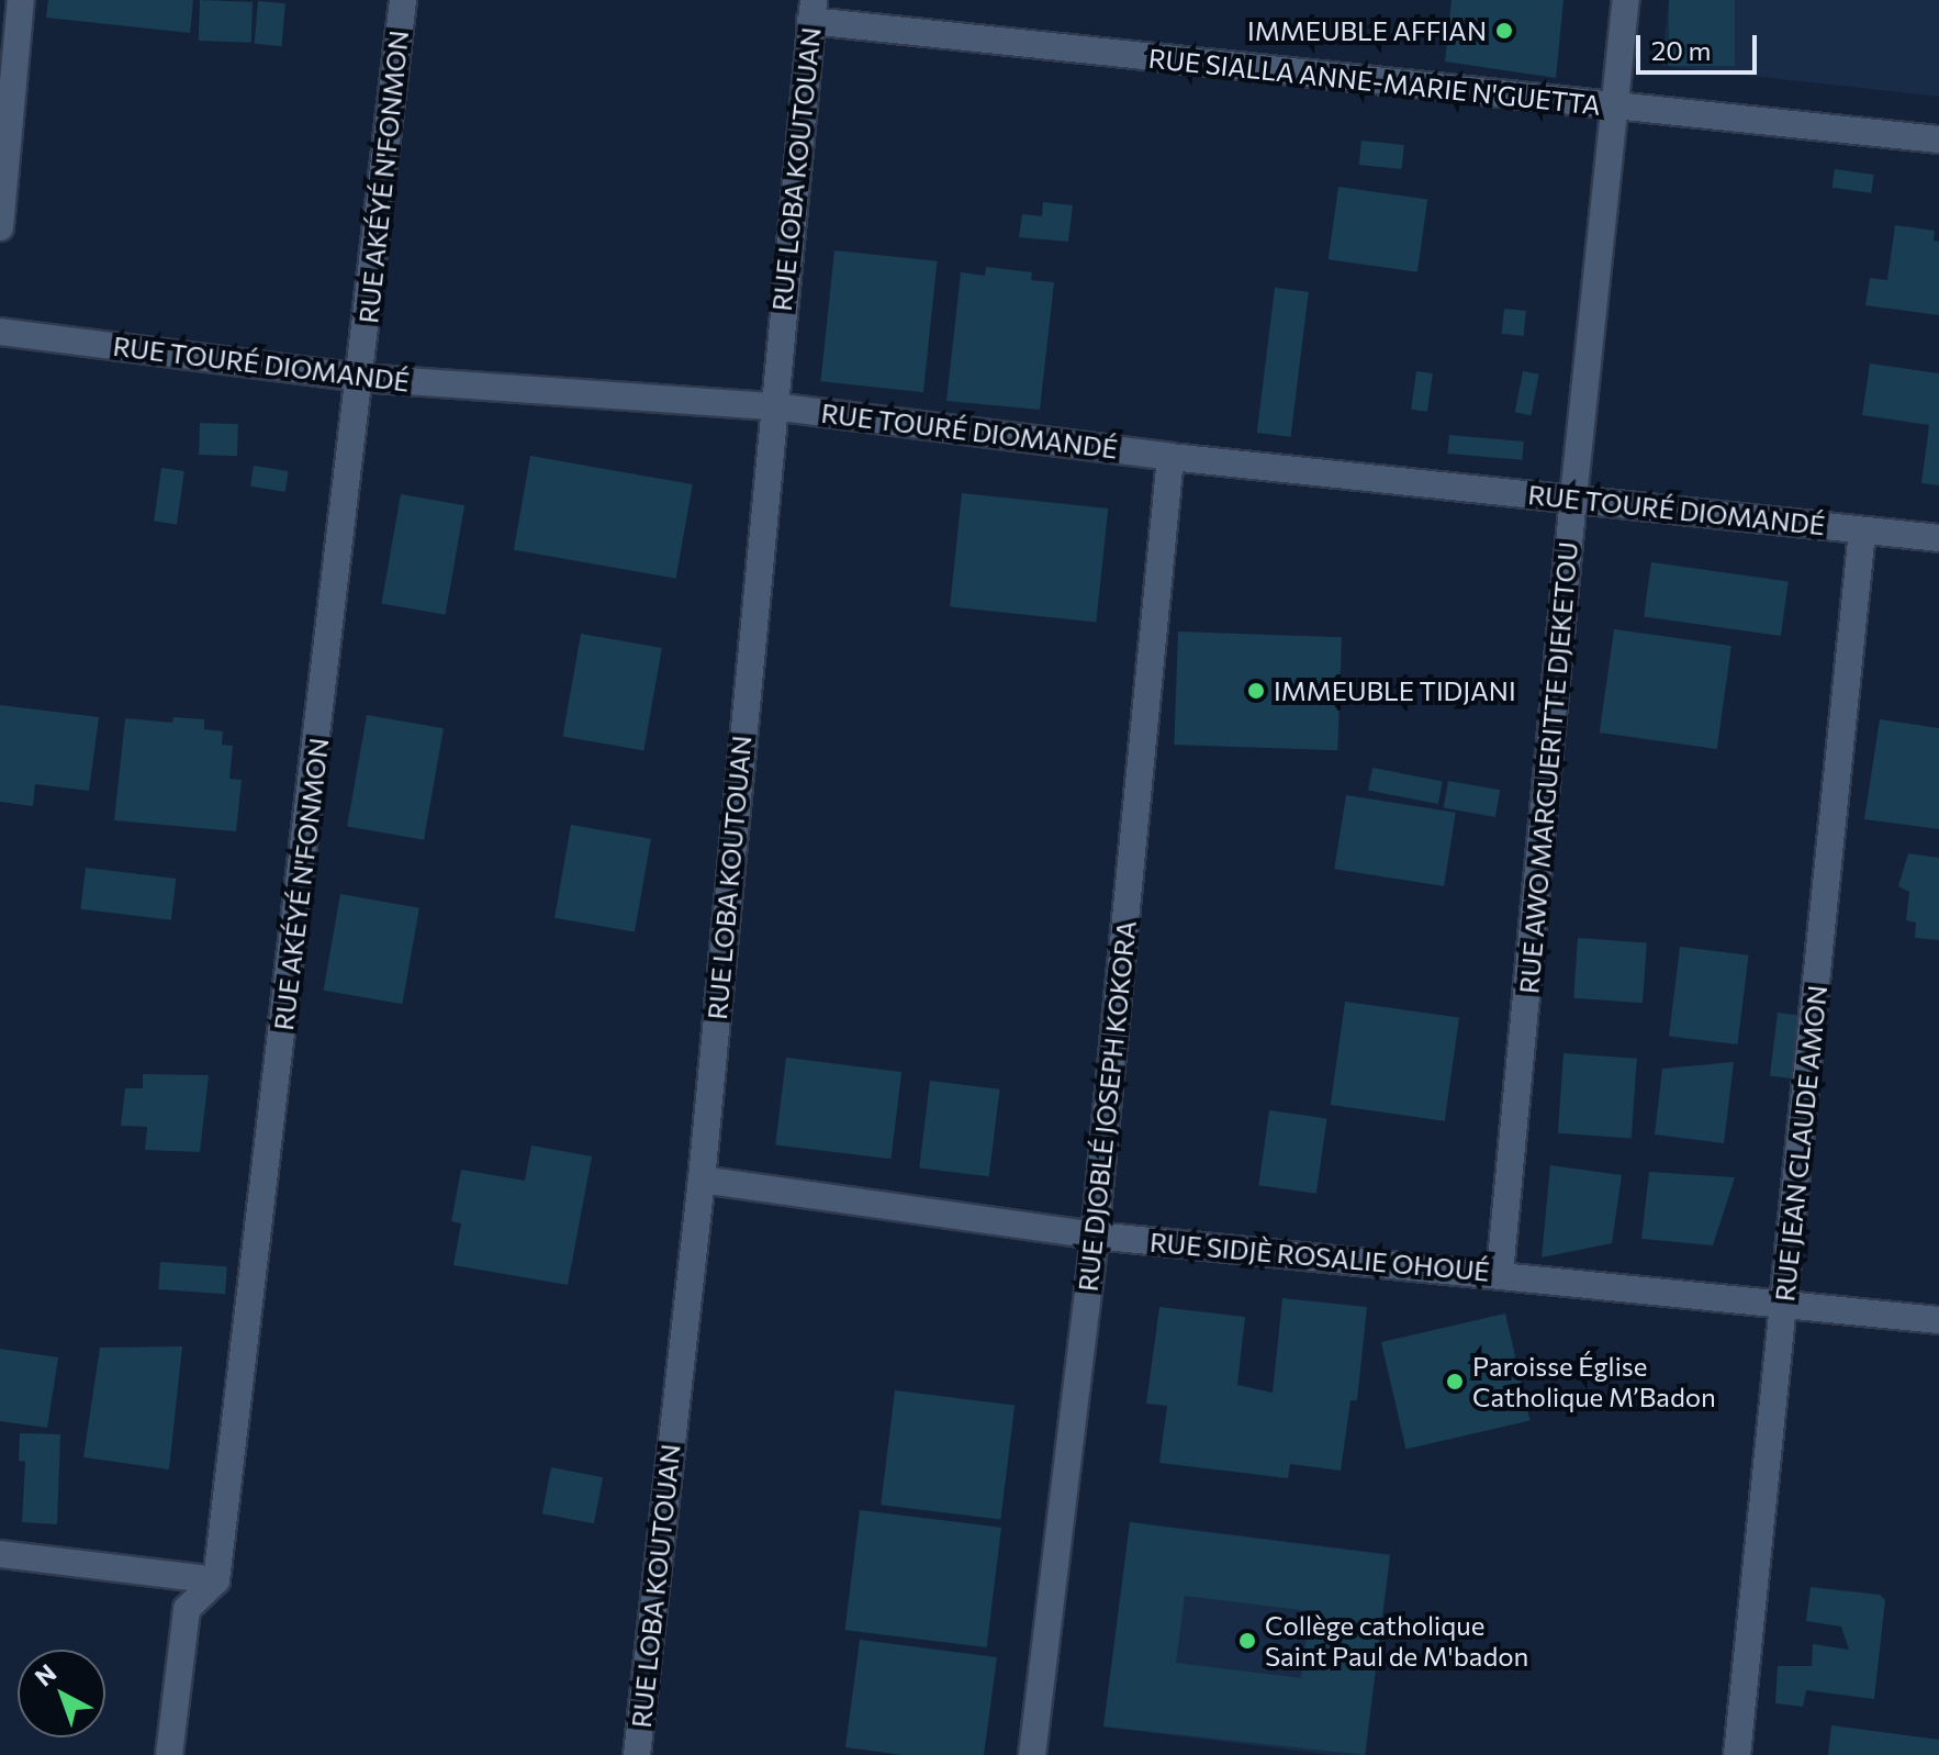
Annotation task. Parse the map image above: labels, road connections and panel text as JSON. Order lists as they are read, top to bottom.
{
  "streets": {
    "street": [
      "RUE SIALLA ANNE-MARIE N'GUETTA",
      "RUE LOBA KOUTOUAN",
      "RUE AKÉYÉ N'FONMON",
      "RUE TOURÉ DIOMANDÉ",
      "RUE AWO MARGUERITTE DJEKETOU",
      "RUE DJOBLÉ JOSEPH KOKORA",
      "RUE JEAN CLAUDE AMON",
      "RUE SIDJÈ ROSALIE OHOUÉ"
    ]
  },
  "crossings": [
    ["RUE SIALLA ANNE-MARIE N'GUETTA", "RUE LOBA KOUTOUAN"],
    ["RUE SIALLA ANNE-MARIE N'GUETTA", "RUE AWO MARGUERITTE DJEKETOU"],
    ["RUE LOBA KOUTOUAN", "RUE TOURÉ DIOMANDÉ"],
    ["RUE LOBA KOUTOUAN", "RUE SIDJÈ ROSALIE OHOUÉ"],
    ["RUE AKÉYÉ N'FONMON", "RUE TOURÉ DIOMANDÉ"],
    ["RUE TOURÉ DIOMANDÉ", "RUE AWO MARGUERITTE DJEKETOU"],
    ["RUE TOURÉ DIOMANDÉ", "RUE DJOBLÉ JOSEPH KOKORA"],
    ["RUE TOURÉ DIOMANDÉ", "RUE JEAN CLAUDE AMON"],
    ["RUE AWO MARGUERITTE DJEKETOU", "RUE SIDJÈ ROSALIE OHOUÉ"],
    ["RUE DJOBLÉ JOSEPH KOKORA", "RUE SIDJÈ ROSALIE OHOUÉ"],
    ["RUE JEAN CLAUDE AMON", "RUE SIDJÈ ROSALIE OHOUÉ"]
  ],
  "places": [
    "IMMEUBLE AFFIAN",
    "IMMEUBLE TIDJANI",
    "Paroisse Église Catholique M’Badon",
    "Collège catholique Saint Paul de M'badon"
  ],
  "scale_bar": "20 m",
  "north": "top left"
}
